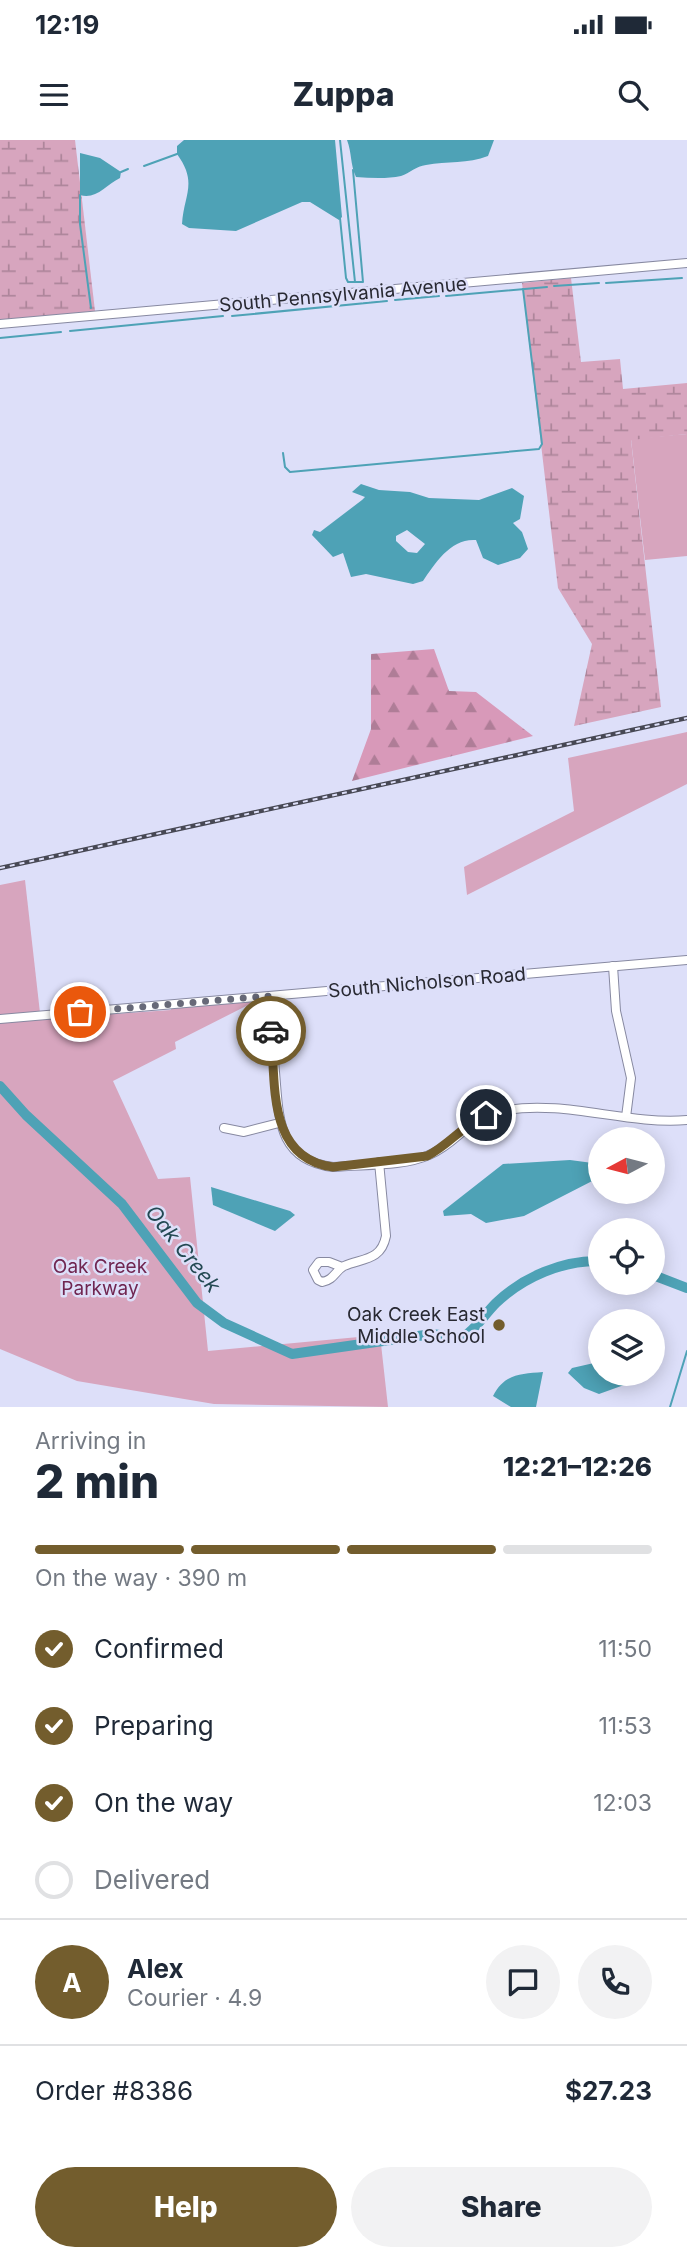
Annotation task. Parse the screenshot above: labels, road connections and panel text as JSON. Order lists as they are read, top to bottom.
{
  "streets": {
    "street": ["South Pennsylvania Avenue", "South Nicholson Road"]
  },
  "water": ["Oak Creek"],
  "parks": ["Oak Creek Parkway"],
  "places": ["Oak Creek East Middle School"],
  "north": "left",
  "page": {
    "status": "12:19",
    "header": "Zuppa",
    "heading": ["2 min", "Arriving in", "12:21–12:26"],
    "panel": [
      "Alex",
      "Courier · 4.9",
      "Order #8386",
      "$27.23"
    ],
    "bar": "On the way · 390 m",
    "list": [
      ["Confirmed", "11:50"],
      ["Preparing", "11:53"],
      ["On the way", "12:03"],
      "Delivered"
    ],
    "round": "A",
    "buttons": ["Help", "Share"]
  }
}
